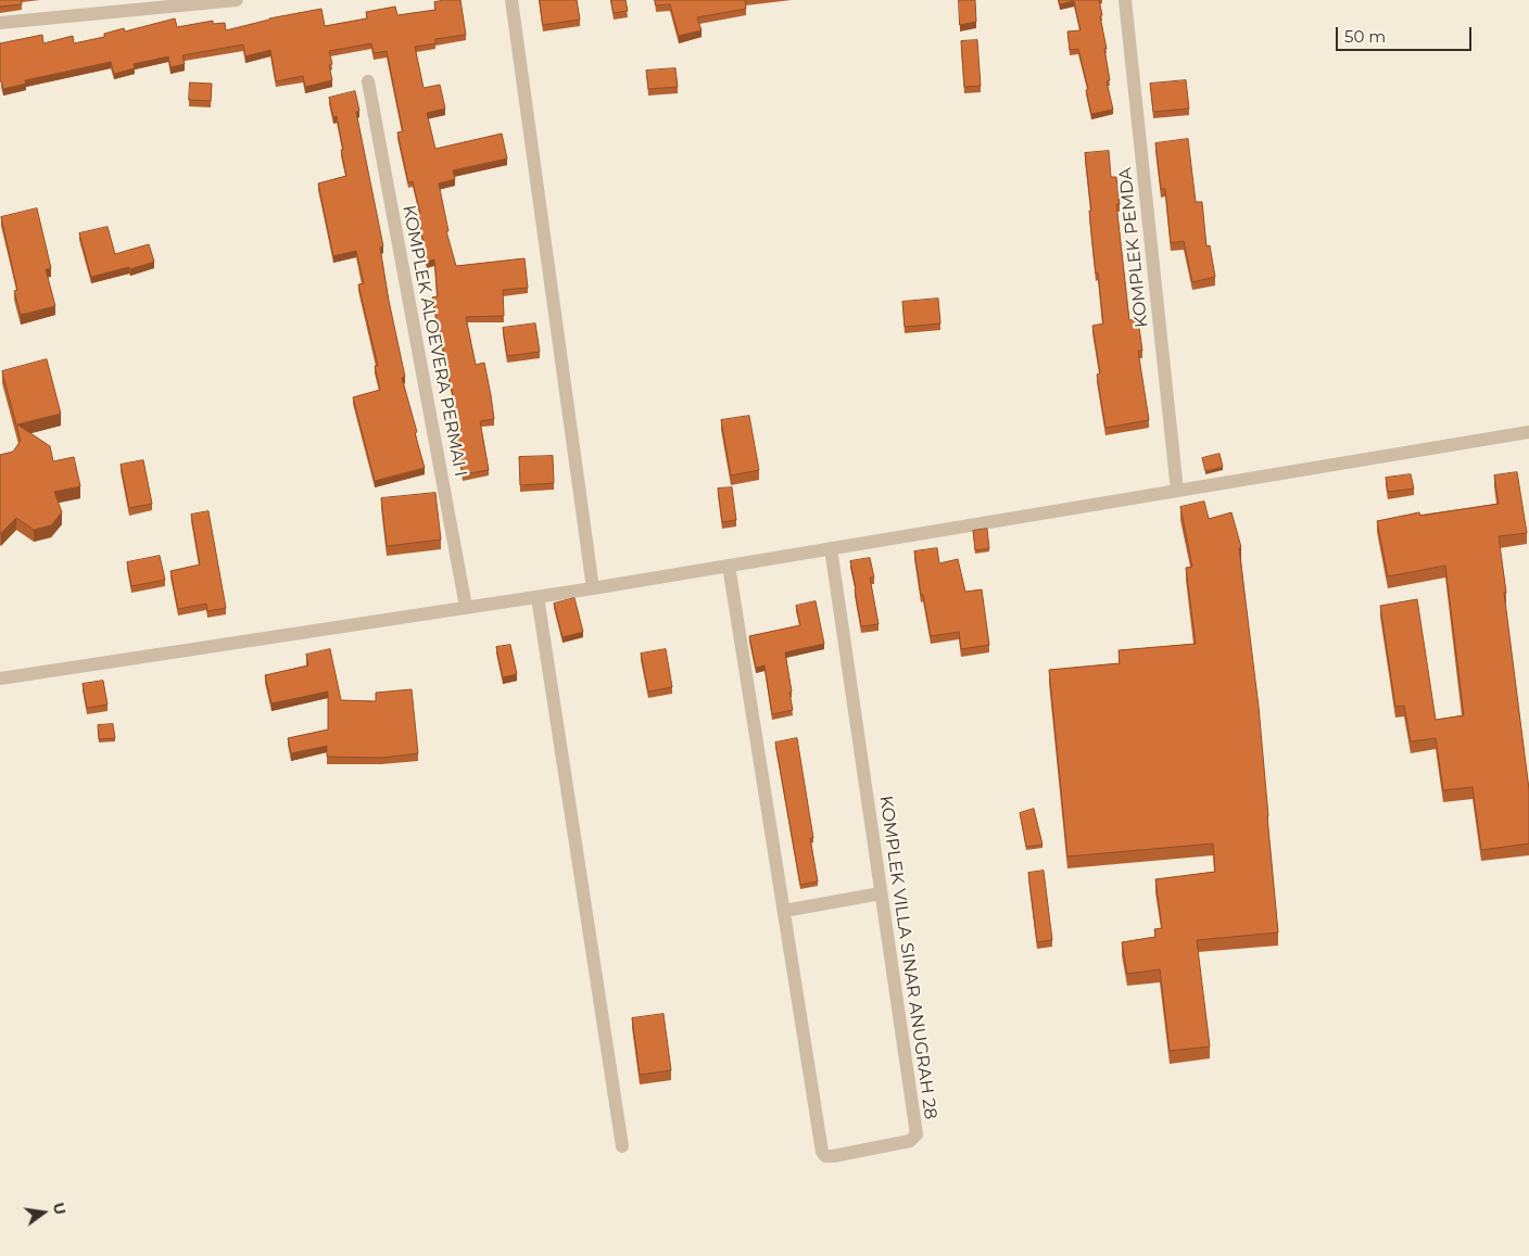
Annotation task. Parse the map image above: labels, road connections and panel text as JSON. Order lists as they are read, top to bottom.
{
  "streets": {
    "street": ["KOMPLEK PEMDA", "KOMPLEK ALOEVERA PERMAI I", "KOMPLEK VILLA SINAR ANUGRAH 28"]
  },
  "scale_bar": "50 m",
  "north": "right"
}
